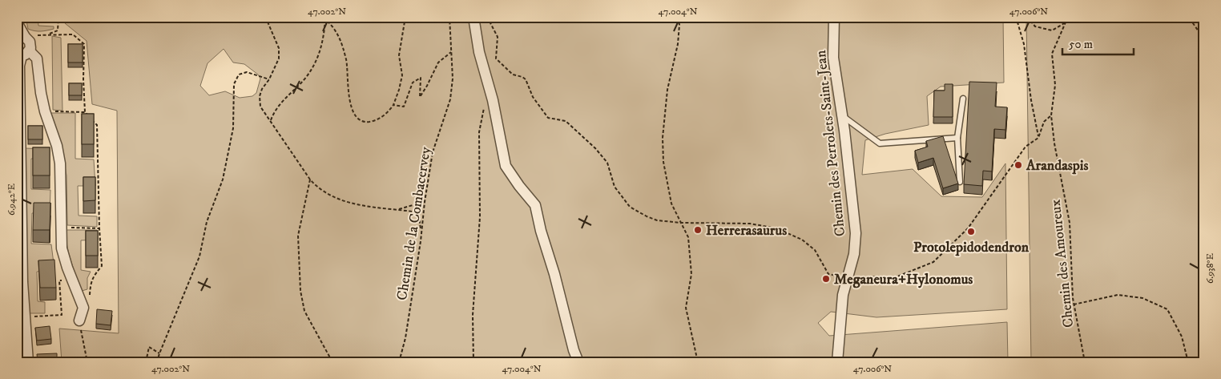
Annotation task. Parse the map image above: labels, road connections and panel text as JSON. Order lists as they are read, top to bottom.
{
  "streets": {
    "street": ["Chemin des Perrolets-Saint-Jean"],
    "path": ["Chemin de la Combacervey", "Chemin des Amoureux"]
  },
  "places": [
    "Arandaspis",
    "Herrerasaurus",
    "Protolepidodendron",
    "Meganeura+Hylonomus"
  ],
  "scale_bar": "50 m",
  "coordinates": [
    "47.002°N",
    "47.004°N",
    "47.006°N",
    "6.942°E",
    "6.938°E"
  ]
}
